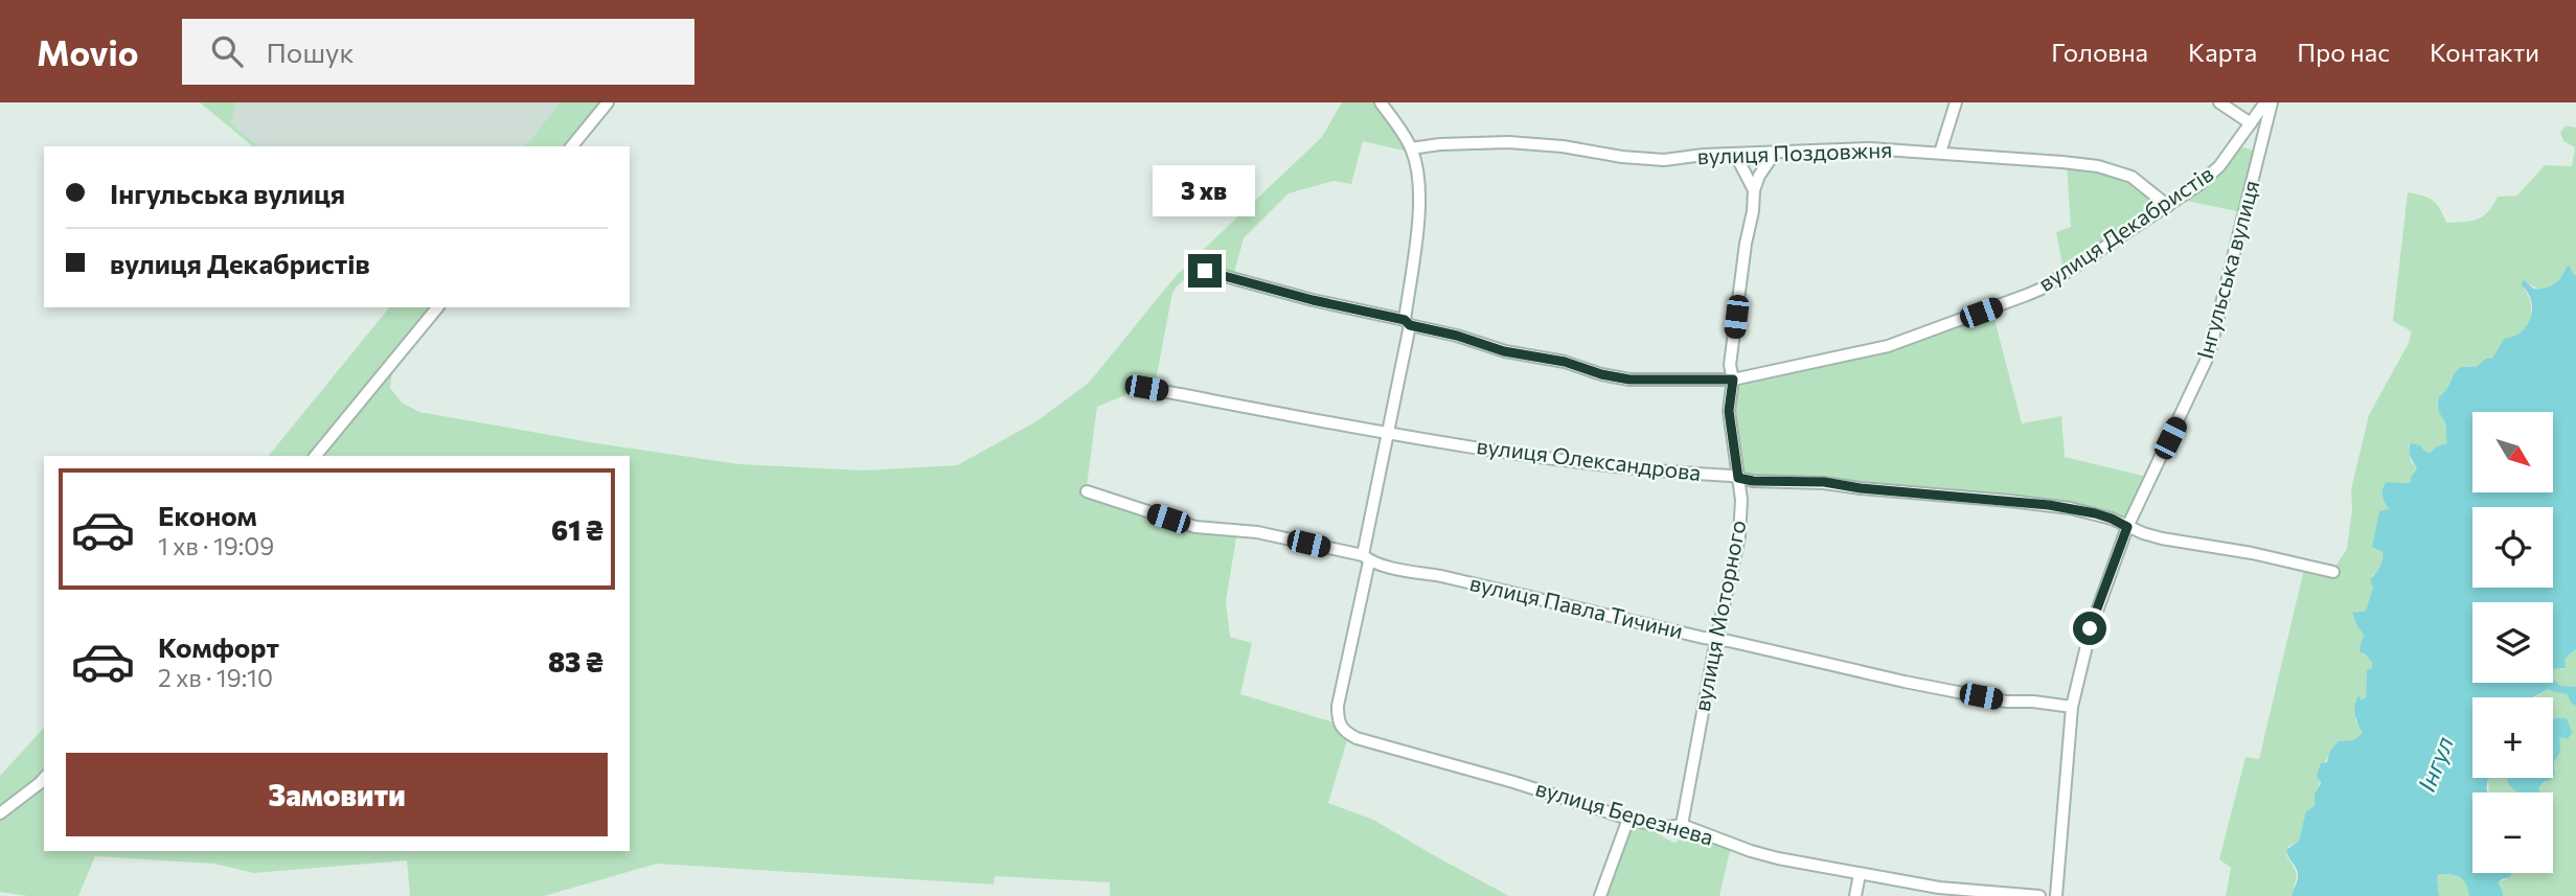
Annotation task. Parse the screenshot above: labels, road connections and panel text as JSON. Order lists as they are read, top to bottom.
{
  "streets": {
    "street": [
      "вулиця Поздовжня",
      "вулиця Декабристів",
      "Інгульська вулиця",
      "вулиця Олександрова",
      "вулиця Павла Тичини",
      "вулиця Моторного",
      "вулиця Березнева"
    ]
  },
  "crossings": [
    ["вулиця Поздовжня", "вулиця Декабристів"],
    ["вулиця Поздовжня", "вулиця Моторного"],
    ["вулиця Декабристів", "вулиця Моторного"],
    ["Інгульська вулиця", "вулиця Олександрова"],
    ["Інгульська вулиця", "вулиця Павла Тичини"],
    ["вулиця Олександрова", "вулиця Моторного"],
    ["вулиця Павла Тичини", "вулиця Моторного"],
    ["вулиця Павла Тичини", "вулиця Березнева"],
    ["вулиця Моторного", "вулиця Березнева"]
  ],
  "water": ["Інгул"],
  "north": "bottom right",
  "page": {
    "header": "Movio",
    "search": "Пошук",
    "nav": [
      "Головна",
      "Карта",
      "Про нас",
      "Контакти"
    ],
    "banner": ["Інгульська вулиця", "вулиця Декабристів"],
    "bubble": "3 хв",
    "map_buttons": ["+", "−"],
    "list": [
      {
        "name": "Економ",
        "note": "1 хв · 19:09",
        "value": "61 ₴"
      },
      {
        "name": "Комфорт",
        "note": "2 хв · 19:10",
        "value": "83 ₴"
      }
    ],
    "buttons": "Замовити"
  }
}
